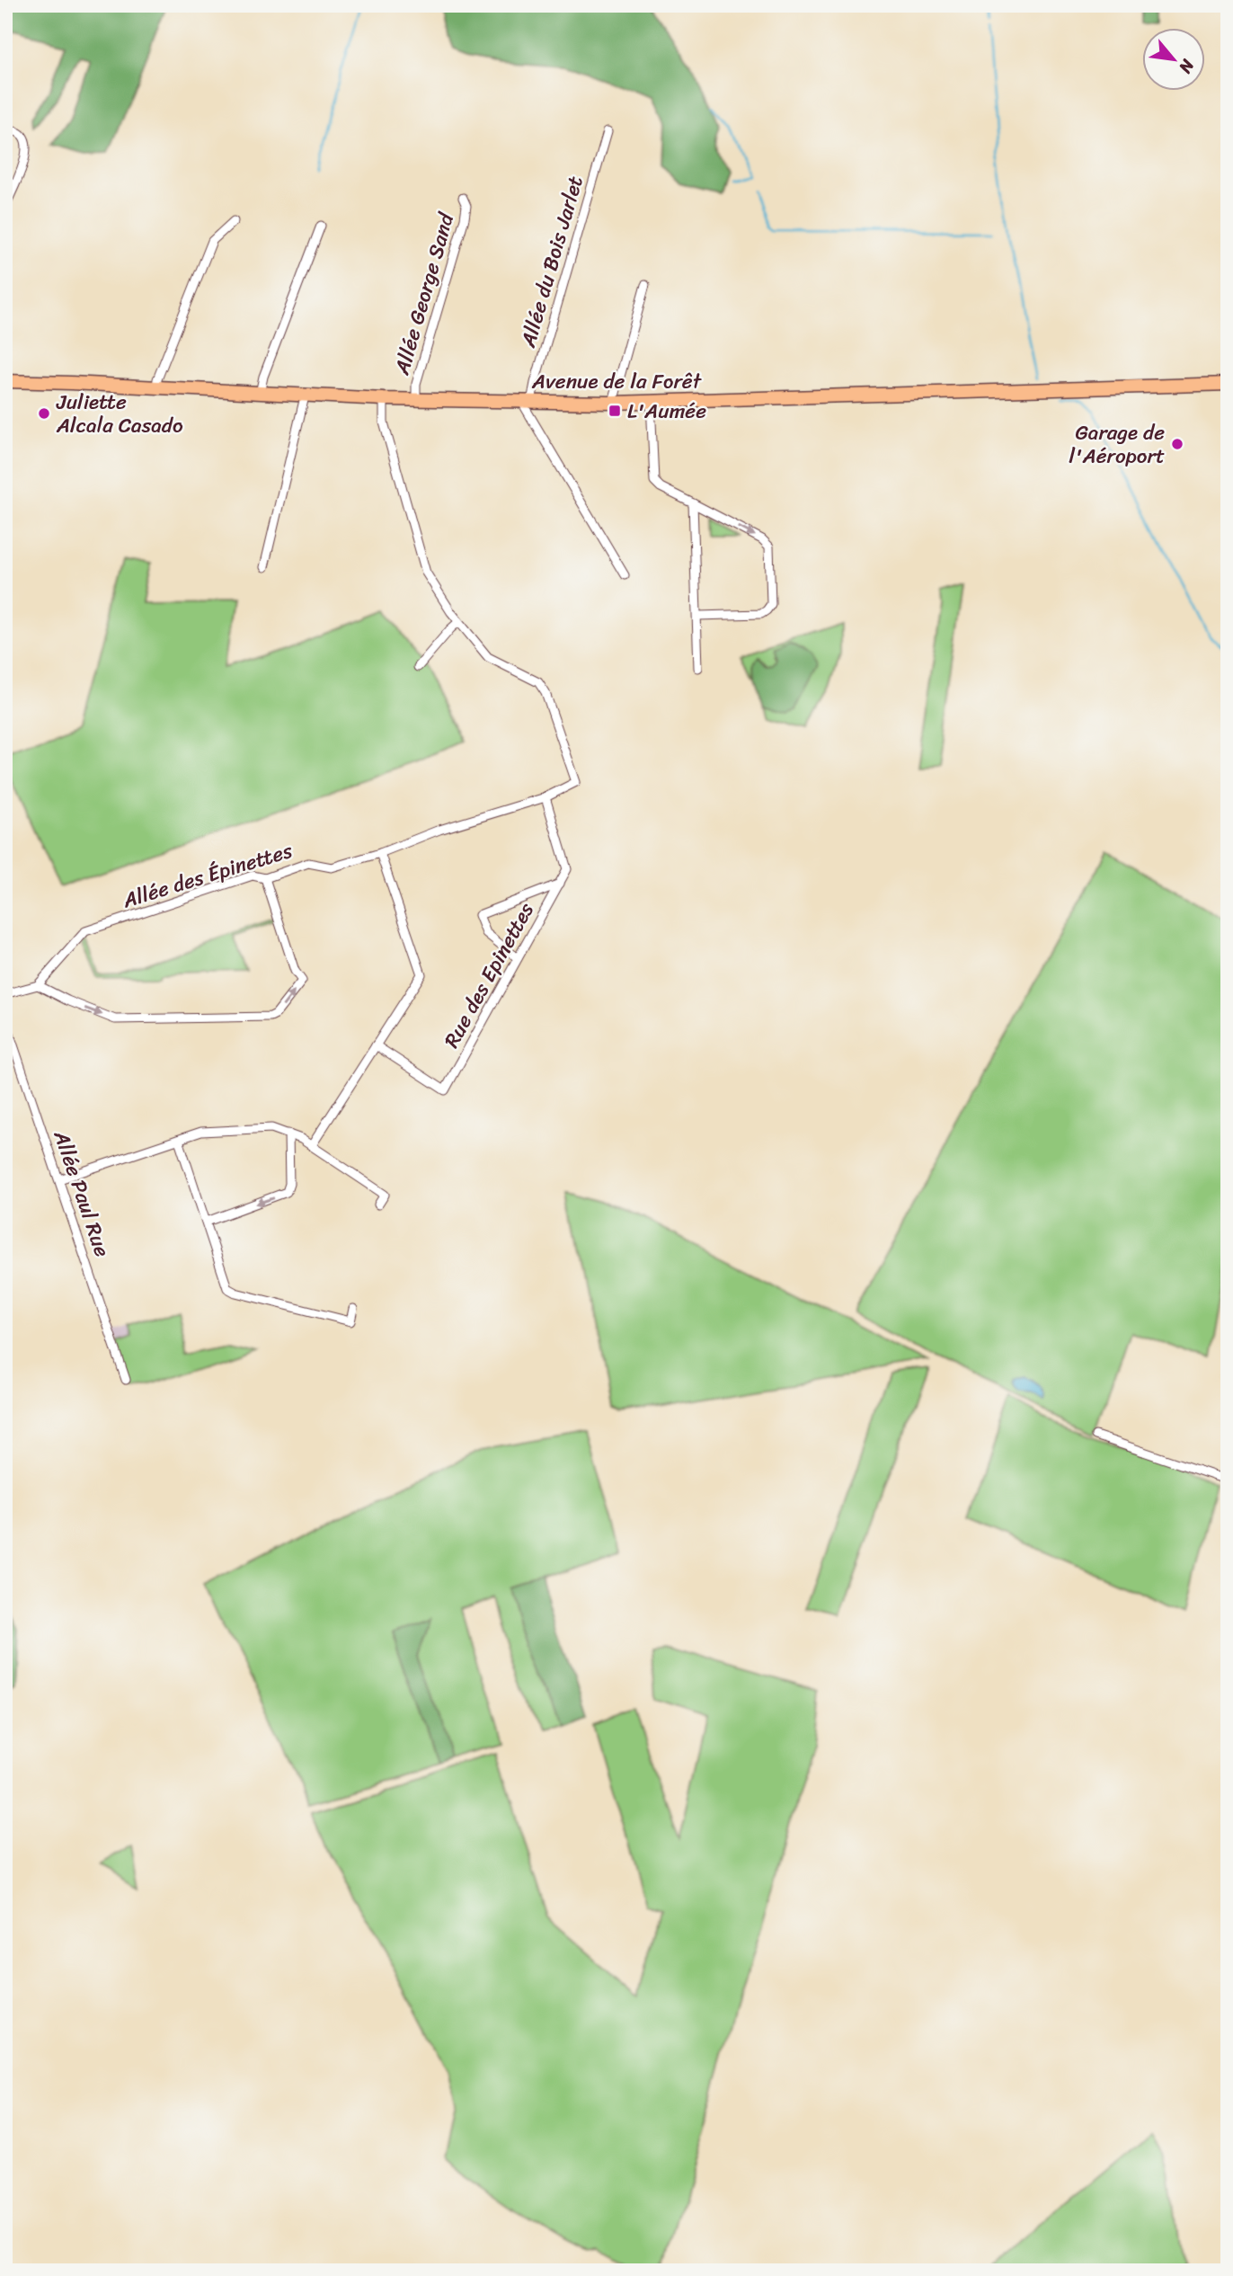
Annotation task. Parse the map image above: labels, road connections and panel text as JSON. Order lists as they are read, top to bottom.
{
  "streets": {
    "main road": ["Avenue de la Forêt"],
    "street": [
      "Allée du Bois Jarlet",
      "Allée George Sand",
      "Allée des Épinettes",
      "Rue des Epinettes",
      "Allée Paul Rue"
    ]
  },
  "crossings": [
    ["Allée du Bois Jarlet", "Avenue de la Forêt"],
    ["Allée George Sand", "Avenue de la Forêt"],
    ["Allée des Épinettes", "Rue des Epinettes"]
  ],
  "places": {
    "transit": ["L'Aumée"],
    "other": ["Juliette Alcala Casado", "Garage de l'Aéroport"]
  },
  "north": "bottom right"
}
